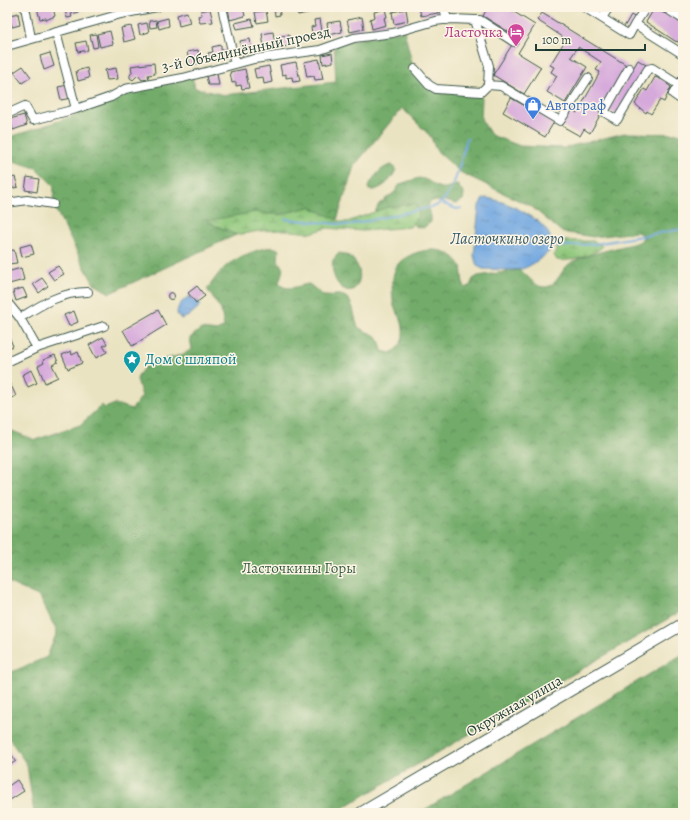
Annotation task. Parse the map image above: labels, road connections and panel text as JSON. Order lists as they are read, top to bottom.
{
  "streets": {
    "main road": ["Окружная улица"],
    "street": ["3-й Объединённый проезд"]
  },
  "water": ["Ласточкино озеро"],
  "parks": ["Ласточкины Горы"],
  "places": {
    "hotel": ["Ласточка"],
    "shop": ["Автограф"],
    "place": ["Дом с шляпой"]
  },
  "scale_bar": "100 m"
}
